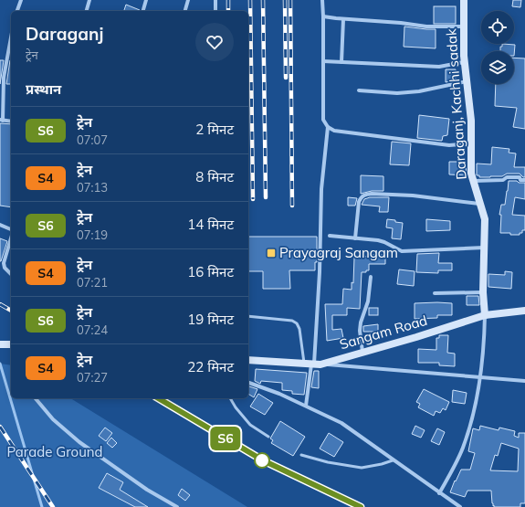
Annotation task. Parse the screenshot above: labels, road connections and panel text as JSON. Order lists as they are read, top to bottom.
{
  "streets": {
    "street": ["Daraganj, Kachhi sadak", "Sangam Road"]
  },
  "crossings": [
    ["Daraganj, Kachhi sadak", "Sangam Road"]
  ],
  "parks": ["Parade Ground"],
  "places": {
    "transit": ["Prayagraj Sangam"]
  },
  "page": {
    "on_map": "S6",
    "heading": [
      ["Daraganj", "ट्रेन"],
      "प्रस्थान"
    ],
    "list": [
      {
        "mark": "S6",
        "name": "ट्रेन",
        "note": "07:07",
        "value": "2 मिनट"
      },
      {
        "mark": "S4",
        "name": "ट्रेन",
        "note": "07:13",
        "value": "8 मिनट"
      },
      {
        "mark": "S6",
        "name": "ट्रेन",
        "note": "07:19",
        "value": "14 मिनट"
      },
      {
        "mark": "S4",
        "name": "ट्रेन",
        "note": "07:21",
        "value": "16 मिनट"
      },
      {
        "mark": "S6",
        "name": "ट्रेन",
        "note": "07:24",
        "value": "19 मिनट"
      },
      {
        "mark": "S4",
        "name": "ट्रेन",
        "note": "07:27",
        "value": "22 मिनट"
      }
    ]
  }
}
